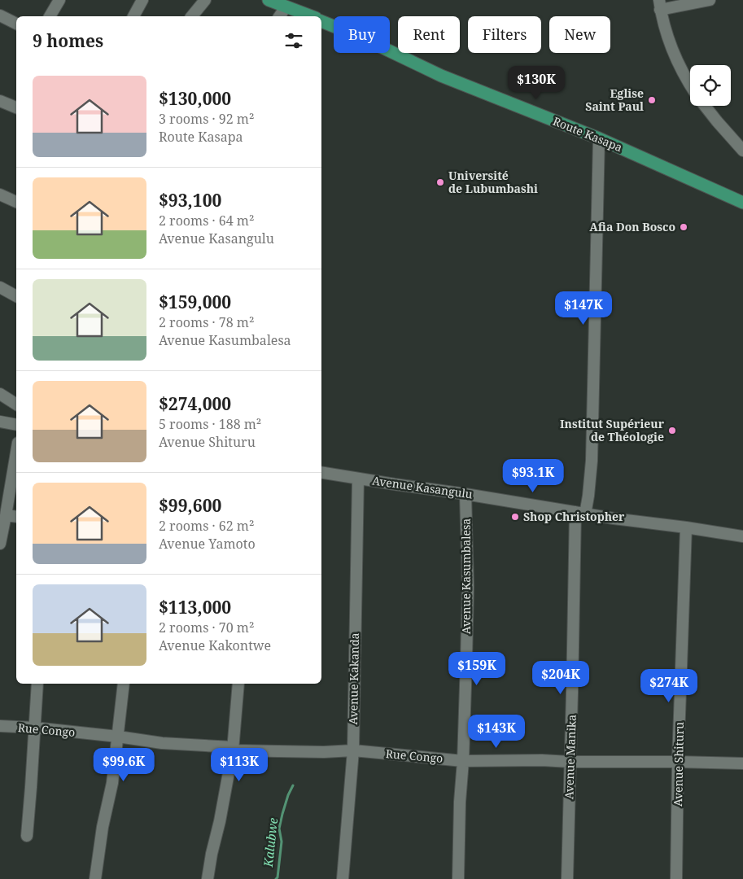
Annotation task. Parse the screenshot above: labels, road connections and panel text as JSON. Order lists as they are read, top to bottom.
{
  "streets": {
    "main road": ["Route Kasapa"],
    "street": [
      "Avenue Kasangulu",
      "Avenue Kasumbalesa",
      "Avenue Kakanda",
      "Rue Congo",
      "Avenue Manika",
      "Avenue Shituru"
    ]
  },
  "crossings": [
    ["Route Kasapa", "Avenue Manika"],
    ["Avenue Kasangulu", "Avenue Kasumbalesa"],
    ["Avenue Kasangulu", "Avenue Kakanda"],
    ["Avenue Kasangulu", "Avenue Manika"],
    ["Avenue Kasangulu", "Avenue Shituru"],
    ["Avenue Kasumbalesa", "Rue Congo"],
    ["Avenue Kakanda", "Rue Congo"],
    ["Rue Congo", "Avenue Manika"],
    ["Rue Congo", "Avenue Shituru"]
  ],
  "water": ["Kalubwe"],
  "places": [
    "Eglise Saint Paul",
    "Université de Lubumbashi",
    "Afia Don Bosco",
    "Institut Supérieur de Théologie",
    "Shop Christopher"
  ],
  "page": {
    "chip": [
      "Buy",
      "Rent",
      "Filters",
      "New"
    ],
    "heading": "9 homes",
    "list": [
      {
        "name": "$130,000",
        "note": "3 rooms · 92 m² · Route Kasapa"
      },
      {
        "name": "$93,100",
        "note": "2 rooms · 64 m² · Avenue Kasangulu"
      },
      {
        "name": "$159,000",
        "note": "2 rooms · 78 m² · Avenue Kasumbalesa"
      },
      {
        "name": "$274,000",
        "note": "5 rooms · 188 m² · Avenue Shituru"
      },
      {
        "name": "$99,600",
        "note": "2 rooms · 62 m² · Avenue Yamoto"
      },
      {
        "name": "$113,000",
        "note": "2 rooms · 70 m² · Avenue Kakontwe"
      }
    ],
    "price": [
      "$130K",
      "$147K",
      "$93.1K",
      "$159K",
      "$204K",
      "$274K",
      "$143K",
      "$99.6K",
      "$113K"
    ]
  }
}
